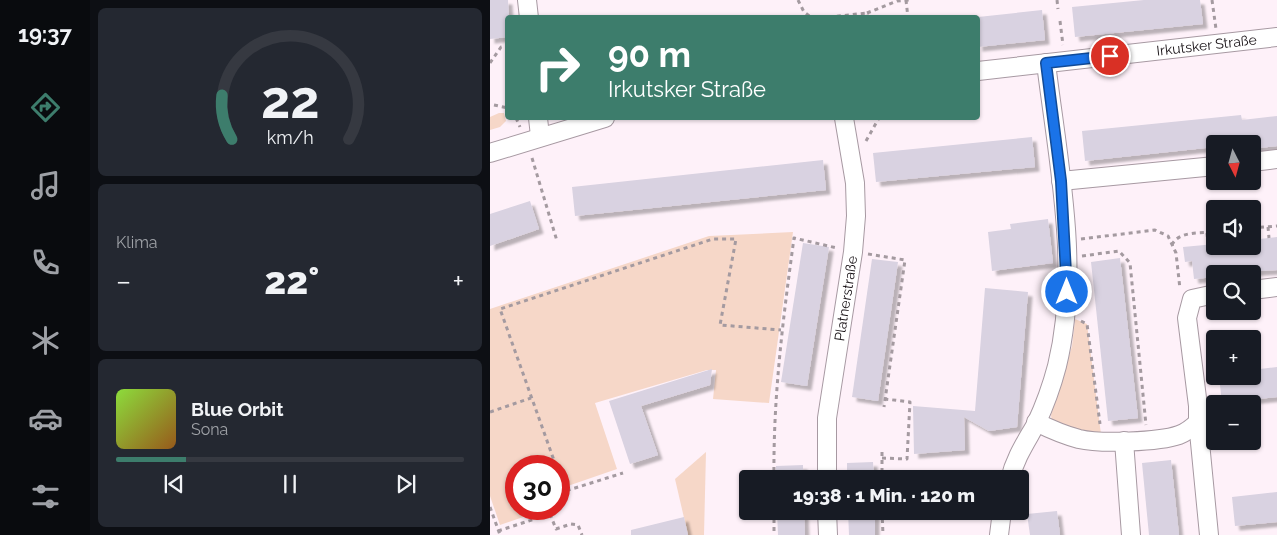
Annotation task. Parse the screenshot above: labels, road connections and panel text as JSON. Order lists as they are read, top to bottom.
{
  "streets": {
    "street": ["Irkutsker Straße", "Platnerstraße"]
  },
  "north": "bottom",
  "page": {
    "tabs": "19:37",
    "turn": ["90 m", "Irkutsker Straße"],
    "map_buttons": ["+", "−"],
    "tile": "Klima",
    "heat": ["−", "22°", "+"],
    "song": ["Blue Orbit", "Sona"],
    "limit": "30",
    "trip": "19:38 · 1 Min. · 120 m",
    "gauge": ["22", "km/h"]
  }
}
